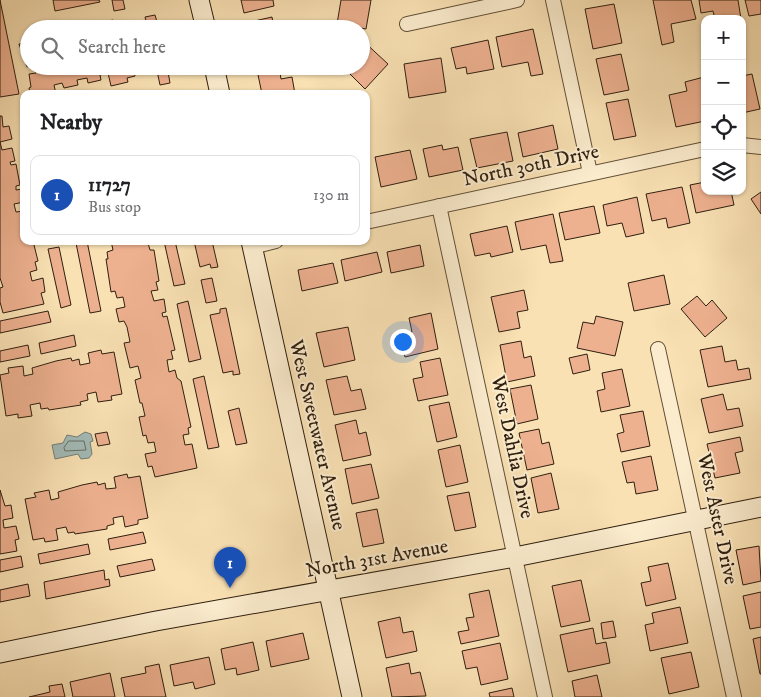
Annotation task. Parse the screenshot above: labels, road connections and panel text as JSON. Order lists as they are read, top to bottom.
{
  "streets": {
    "street": [
      "North 30th Drive",
      "West Sweetwater Avenue",
      "West Dahlia Drive",
      "West Aster Drive",
      "North 31st Avenue"
    ]
  },
  "crossings": [
    ["North 30th Drive", "West Dahlia Drive"],
    ["West Sweetwater Avenue", "North 31st Avenue"],
    ["West Dahlia Drive", "North 31st Avenue"],
    ["West Aster Drive", "North 31st Avenue"]
  ],
  "page": {
    "map_buttons": ["+", "−"],
    "search": "Search here",
    "heading": "Nearby",
    "list": [
      {
        "mark": "1",
        "name": "11727",
        "note": "Bus stop",
        "value": "130 m"
      }
    ],
    "pins": "1"
  }
}
